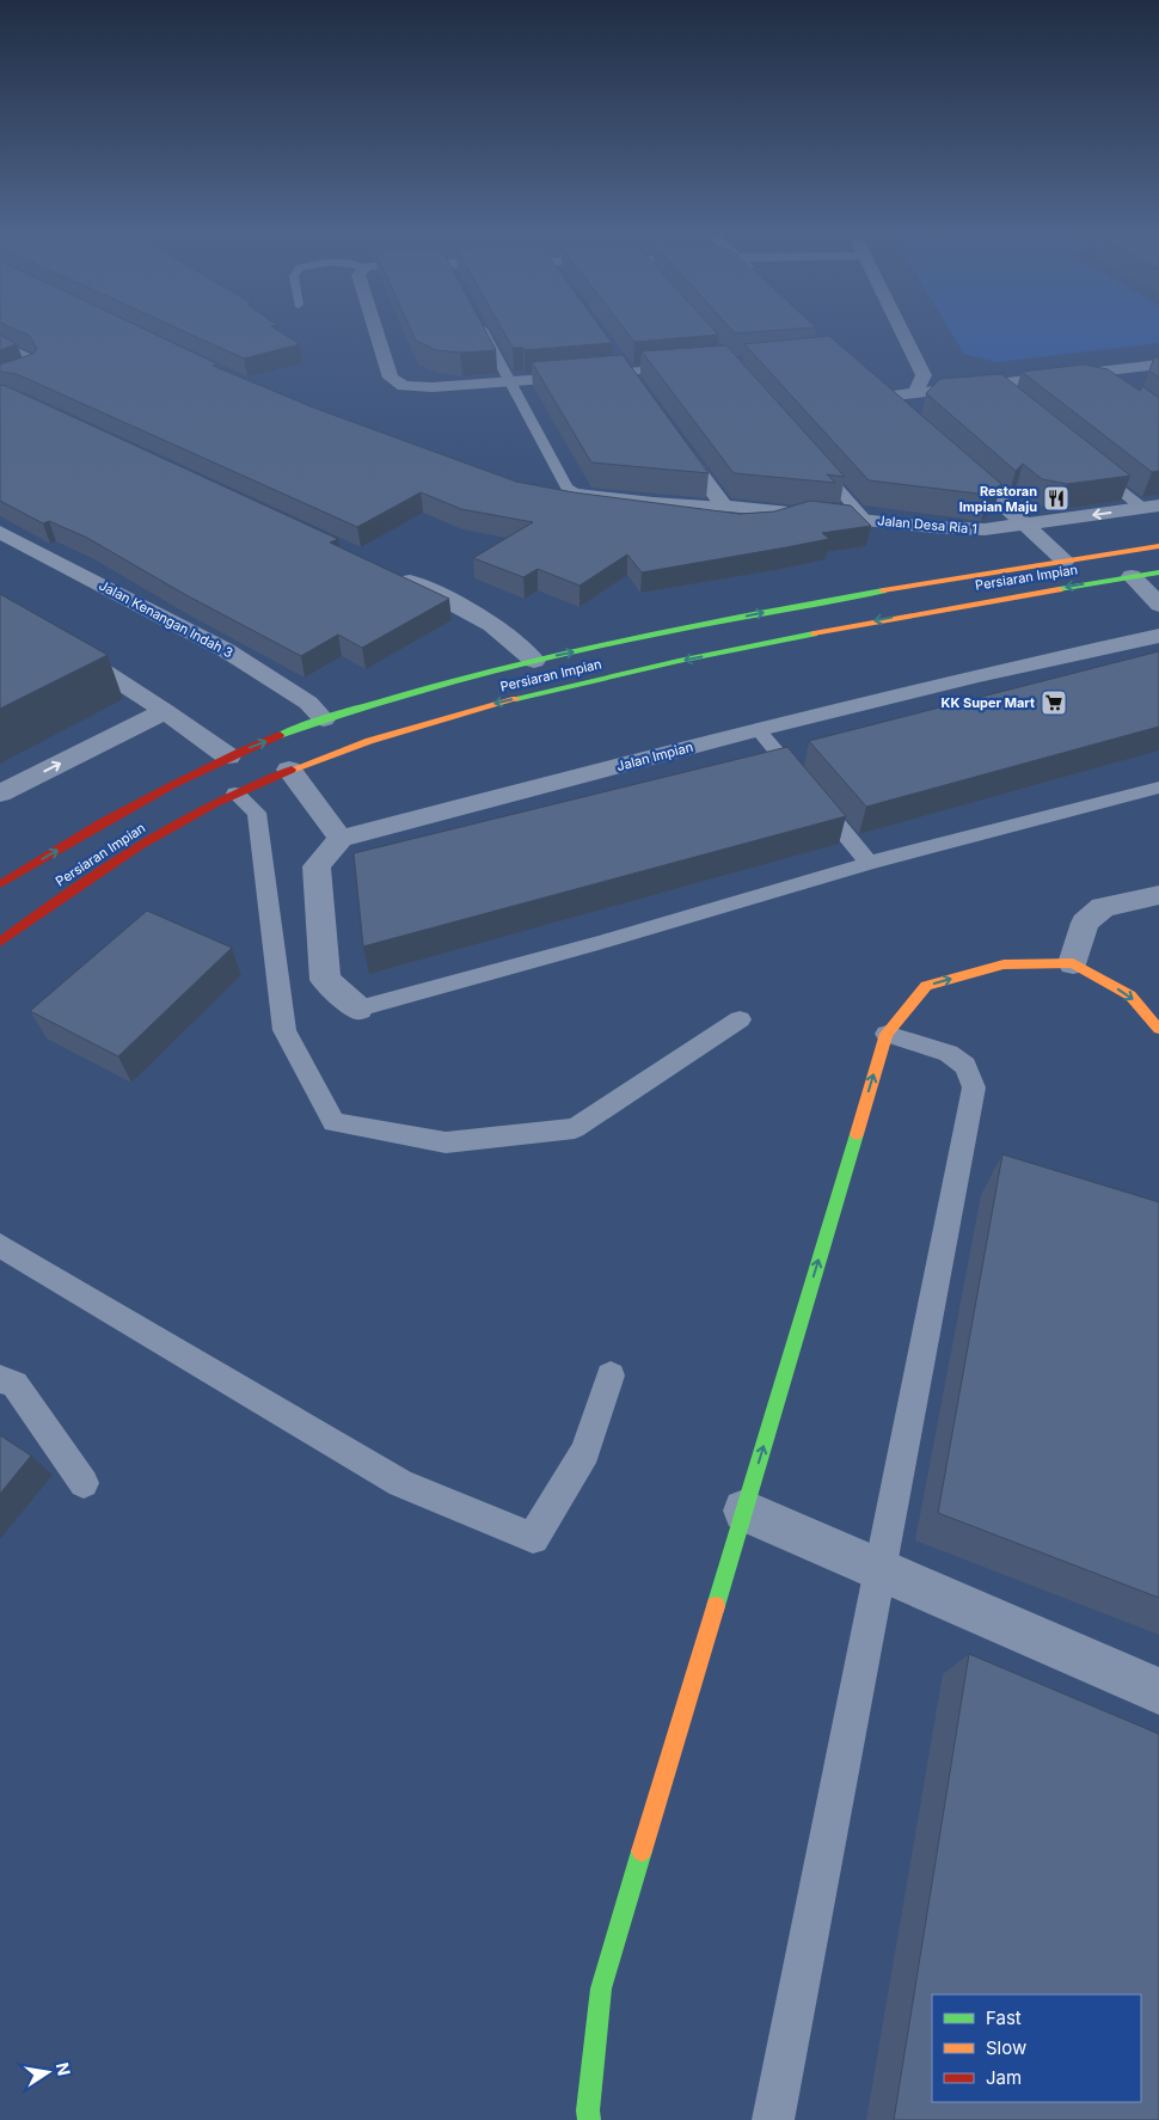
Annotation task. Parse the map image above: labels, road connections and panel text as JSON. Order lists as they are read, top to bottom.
{
  "streets": {
    "street": [
      "Jalan Desa Ria 1",
      "Persiaran Impian",
      "Jalan Kenangan Indah 3",
      "Jalan Impian"
    ]
  },
  "crossings": [
    ["Persiaran Impian", "Jalan Kenangan Indah 3"]
  ],
  "places": {
    "restaurant": ["Restoran Impian Maju"],
    "supermarket": ["KK Super Mart"]
  },
  "legend": ["Fast", "Slow", "Jam"],
  "north": "right"
}
